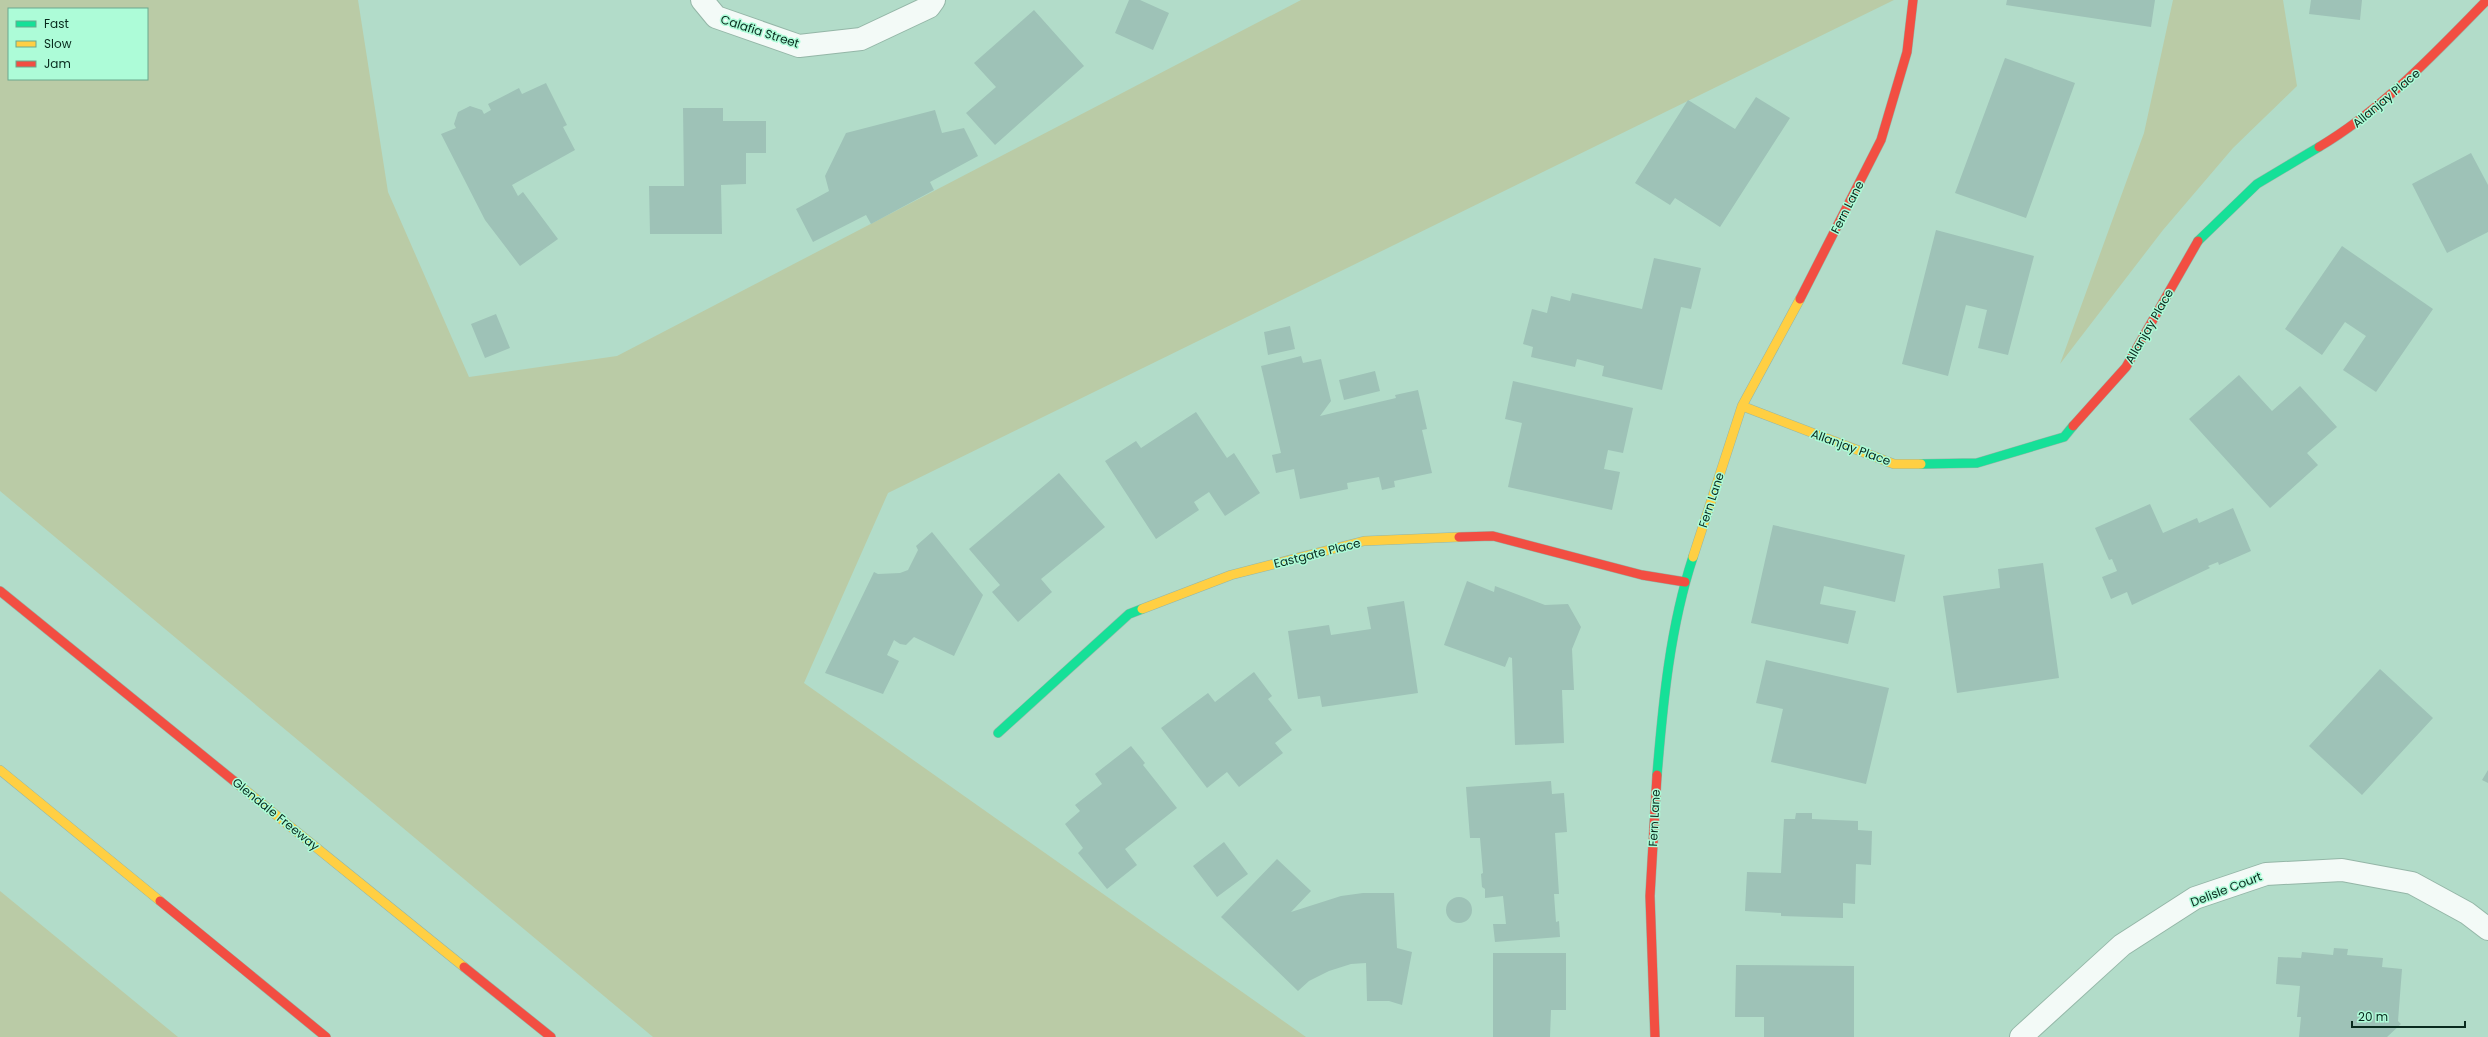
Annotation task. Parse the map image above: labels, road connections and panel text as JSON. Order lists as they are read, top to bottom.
{
  "streets": {
    "main road": [
      "Allanjay Place",
      "Fern Lane",
      "Eastgate Place",
      "Glendale Freeway"
    ],
    "street": ["Calafia Street", "Delisle Court"]
  },
  "crossings": [
    ["Allanjay Place", "Fern Lane"],
    ["Fern Lane", "Eastgate Place"]
  ],
  "legend": ["Fast", "Slow", "Jam"],
  "scale_bar": "20 m"
}
